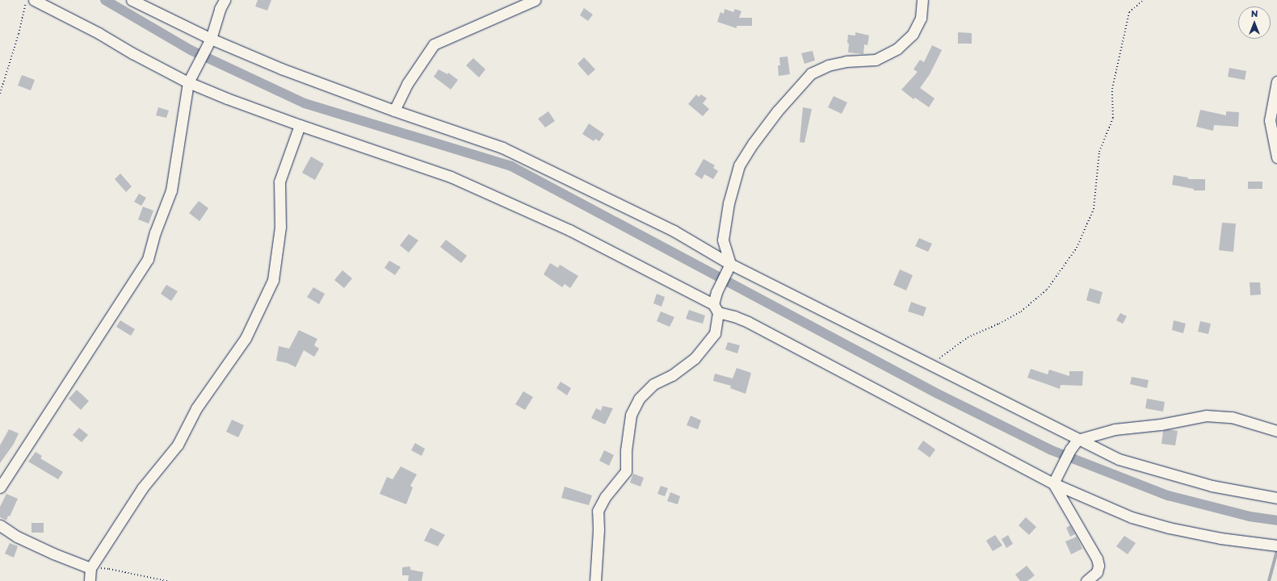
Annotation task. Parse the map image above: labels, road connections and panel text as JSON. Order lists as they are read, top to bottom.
{
  "north": "top"
}
